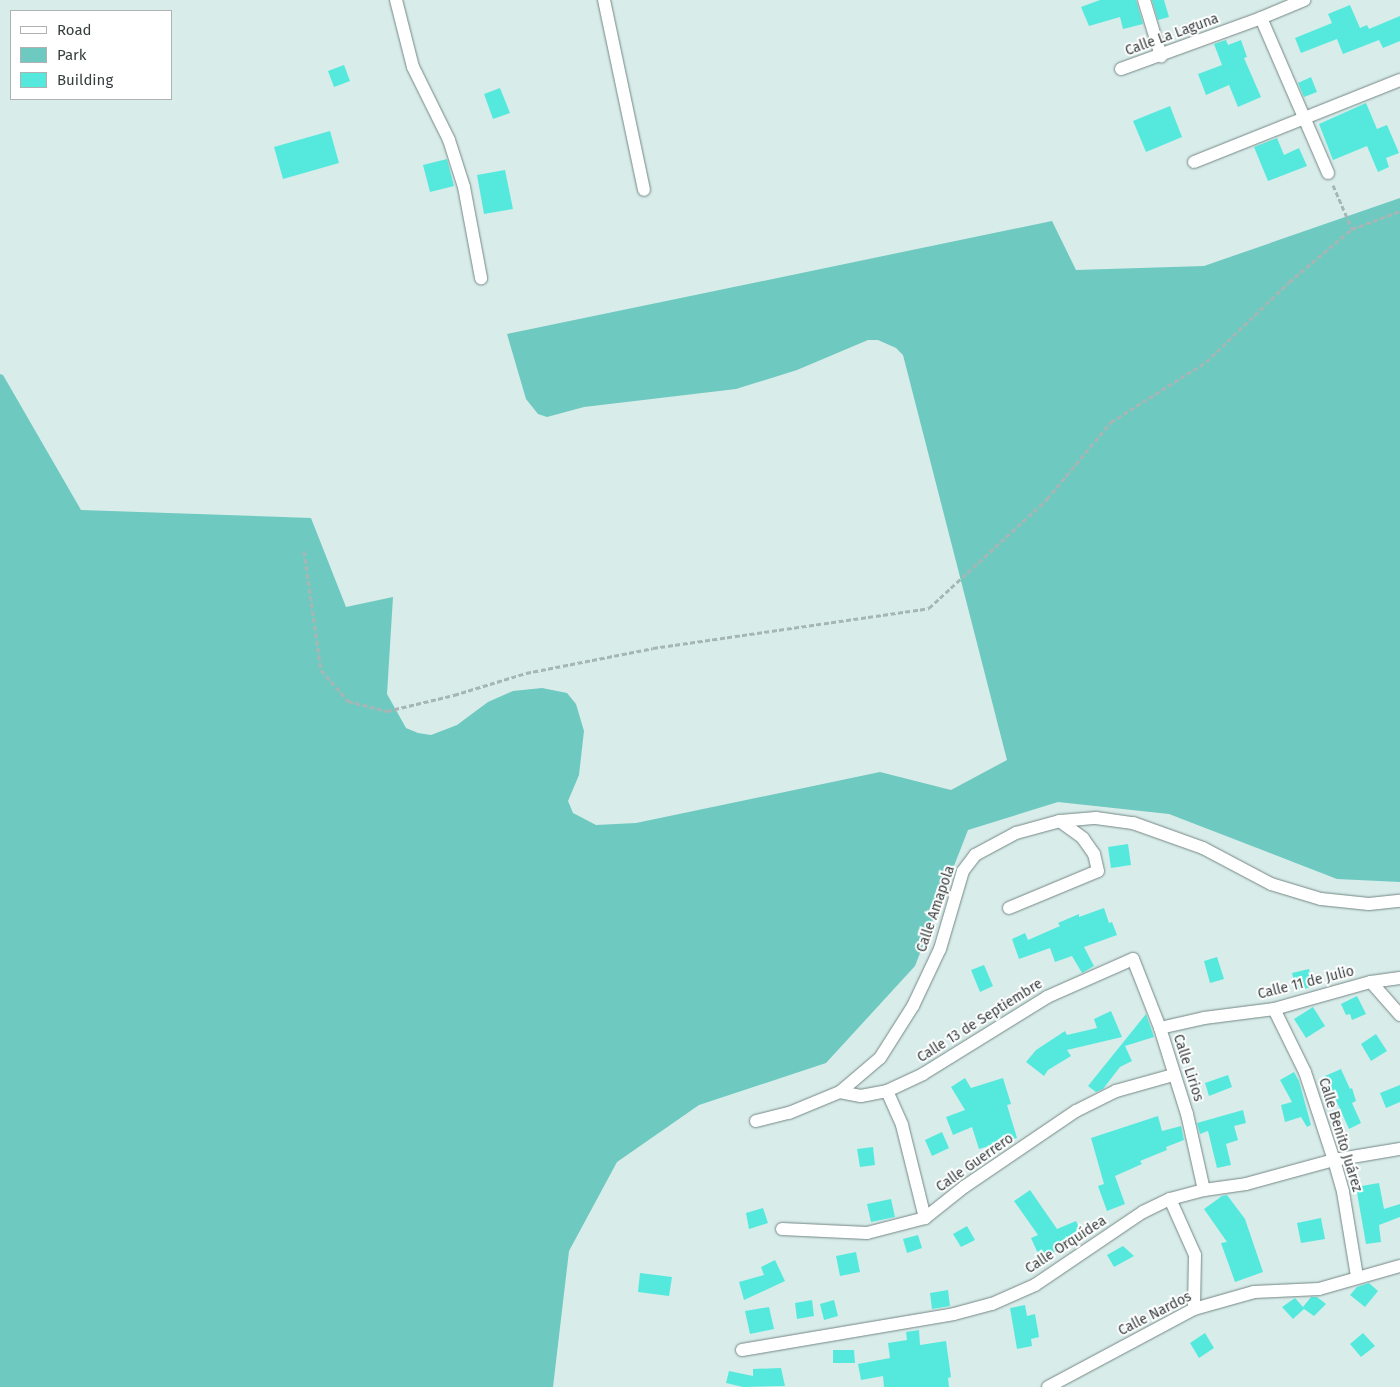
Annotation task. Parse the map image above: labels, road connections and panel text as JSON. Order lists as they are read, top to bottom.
{
  "streets": {
    "street": [
      "Calle La Laguna",
      "Calle Amapola",
      "Calle 11 de Julio",
      "Calle 13 de Septiembre",
      "Calle Lirios",
      "Calle Benito Juárez",
      "Calle Guerrero",
      "Calle Orquídea",
      "Calle Nardos"
    ]
  },
  "crossings": [
    ["Calle Amapola", "Calle 13 de Septiembre"],
    ["Calle 11 de Julio", "Calle Lirios"],
    ["Calle 11 de Julio", "Calle Benito Juárez"],
    ["Calle 13 de Septiembre", "Calle Lirios"],
    ["Calle Lirios", "Calle Guerrero"],
    ["Calle Lirios", "Calle Orquídea"],
    ["Calle Benito Juárez", "Calle Orquídea"],
    ["Calle Benito Juárez", "Calle Nardos"]
  ],
  "legend": ["Road", "Park", "Building"]
}
